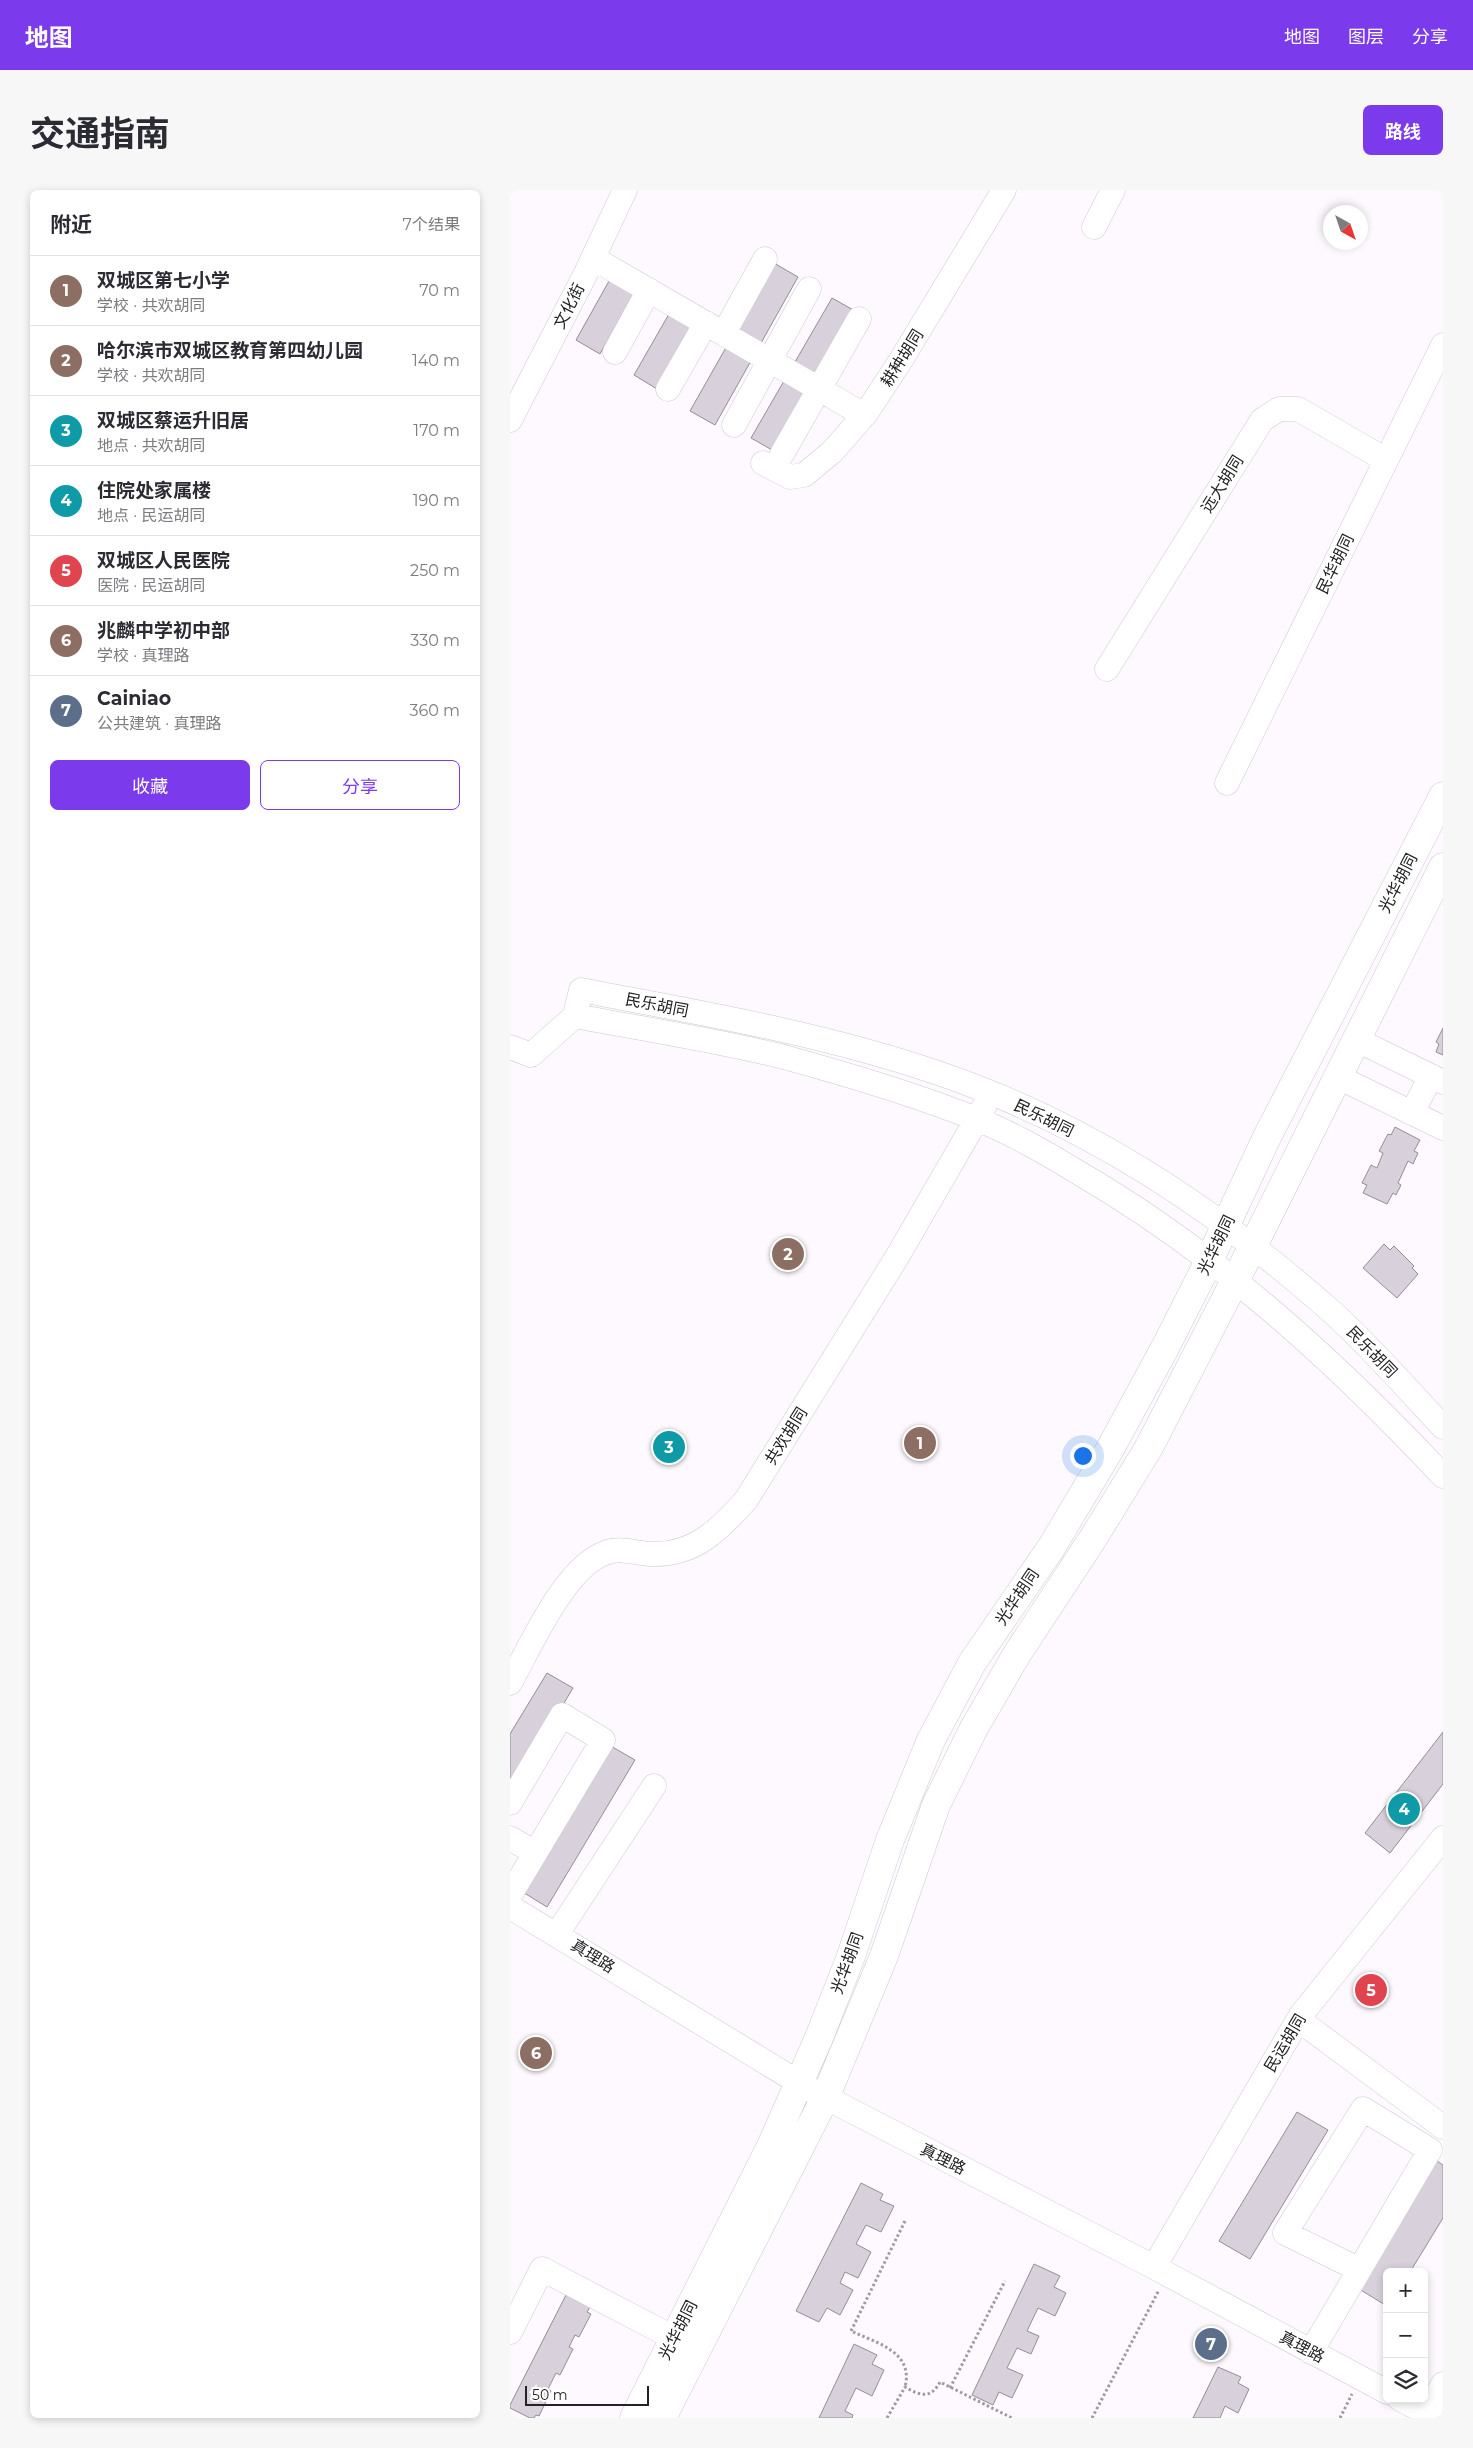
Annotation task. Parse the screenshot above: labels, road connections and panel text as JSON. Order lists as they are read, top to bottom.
{
  "streets": {
    "main road": ["光华胡同"],
    "street": [
      "文化街",
      "耕种胡同",
      "远大胡同",
      "民华胡同",
      "民乐胡同",
      "共欢胡同",
      "真理路",
      "民运胡同"
    ]
  },
  "crossings": [
    ["远大胡同", "民华胡同"],
    ["光华胡同", "民乐胡同"],
    ["光华胡同", "真理路"],
    ["民乐胡同", "共欢胡同"],
    ["真理路", "民运胡同"]
  ],
  "scale_bar": "50 m",
  "north": "bottom right",
  "page": {
    "header": "地图",
    "nav": ["地图", "图层", "分享"],
    "title": "交通指南",
    "buttons": [
      "路线",
      ["收藏", "分享"]
    ],
    "heading": ["附近", "7个结果"],
    "list": [
      {
        "mark": "1",
        "name": "双城区第七小学",
        "note": "学校 · 共欢胡同",
        "value": "70 m"
      },
      {
        "mark": "2",
        "name": "哈尔滨市双城区教育第四幼儿园",
        "note": "学校 · 共欢胡同",
        "value": "140 m"
      },
      {
        "mark": "3",
        "name": "双城区蔡运升旧居",
        "note": "地点 · 共欢胡同",
        "value": "170 m"
      },
      {
        "mark": "4",
        "name": "住院处家属楼",
        "note": "地点 · 民运胡同",
        "value": "190 m"
      },
      {
        "mark": "5",
        "name": "双城区人民医院",
        "note": "医院 · 民运胡同",
        "value": "250 m"
      },
      {
        "mark": "6",
        "name": "兆麟中学初中部",
        "note": "学校 · 真理路",
        "value": "330 m"
      },
      {
        "mark": "7",
        "name": "Cainiao",
        "note": "公共建筑 · 真理路",
        "value": "360 m"
      }
    ],
    "pins": [
      "2",
      "1",
      "3",
      "4",
      "5",
      "6",
      "7"
    ],
    "map_buttons": ["+", "−"],
    "scale": "50 m"
  }
}
